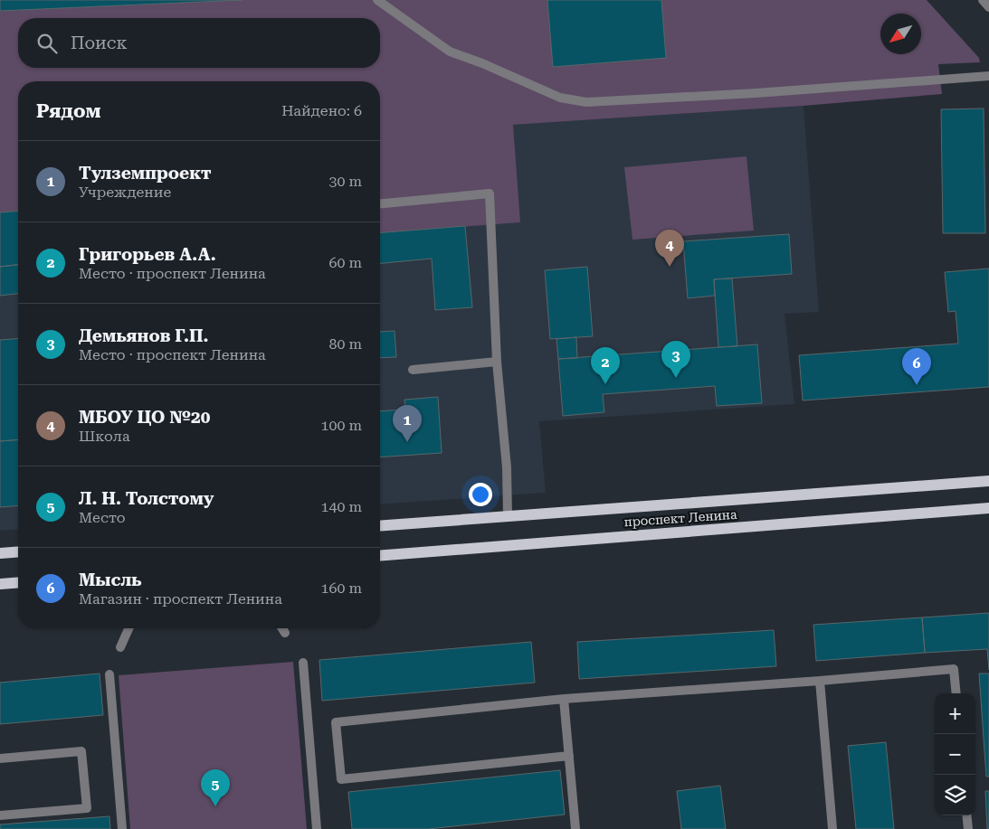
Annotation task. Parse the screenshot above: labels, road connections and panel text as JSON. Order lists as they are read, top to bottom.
{
  "streets": {
    "main road": ["проспект Ленина"]
  },
  "north": "bottom left",
  "page": {
    "search": "Поиск",
    "heading": ["Рядом", "Найдено: 6"],
    "list": [
      {
        "mark": "1",
        "name": "Тулземпроект",
        "note": "Учреждение",
        "value": "30 m"
      },
      {
        "mark": "2",
        "name": "Григорьев А.А.",
        "note": "Место · проспект Ленина",
        "value": "60 m"
      },
      {
        "mark": "3",
        "name": "Демьянов Г.П.",
        "note": "Место · проспект Ленина",
        "value": "80 m"
      },
      {
        "mark": "4",
        "name": "МБОУ ЦО №20",
        "note": "Школа",
        "value": "100 m"
      },
      {
        "mark": "5",
        "name": "Л. Н. Толстому",
        "note": "Место",
        "value": "140 m"
      },
      {
        "mark": "6",
        "name": "Мысль",
        "note": "Магазин · проспект Ленина",
        "value": "160 m"
      }
    ],
    "pins": [
      "4",
      "3",
      "2",
      "6",
      "1",
      "5"
    ],
    "map_buttons": ["+", "−"]
  }
}
